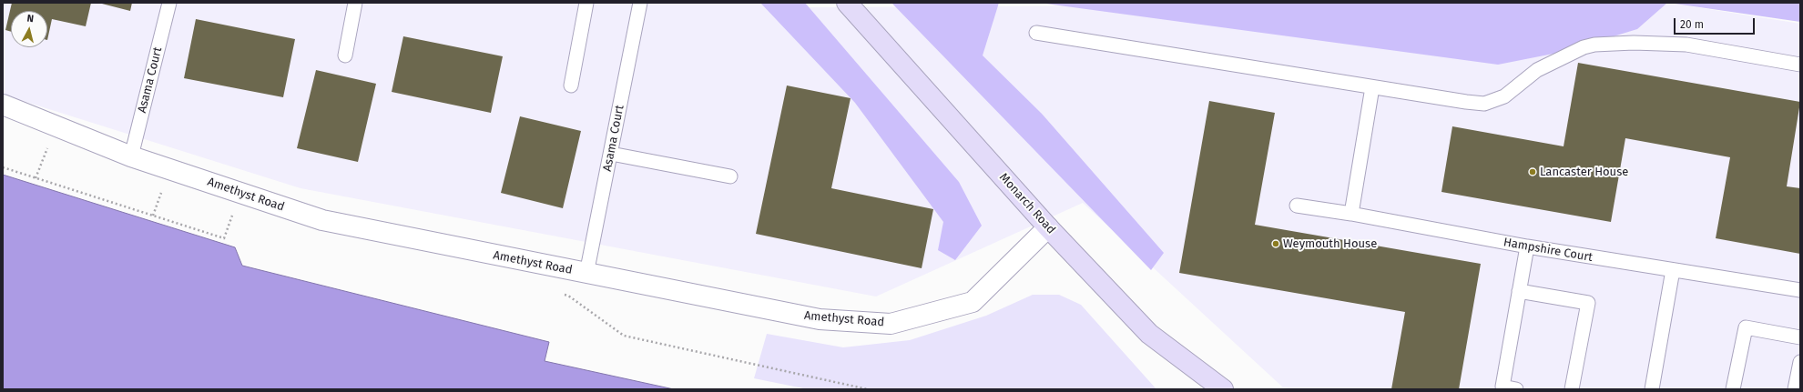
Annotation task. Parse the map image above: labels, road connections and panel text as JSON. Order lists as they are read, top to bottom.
{
  "streets": {
    "street": ["Amethyst Road", "Monarch Road"],
    "lane": ["Asama Court", "Hampshire Court"]
  },
  "crossings": [
    ["Asama Court", "Amethyst Road"],
    ["Amethyst Road", "Monarch Road"]
  ],
  "places": ["Lancaster House", "Weymouth House"],
  "scale_bar": "20 m",
  "north": "top"
}
